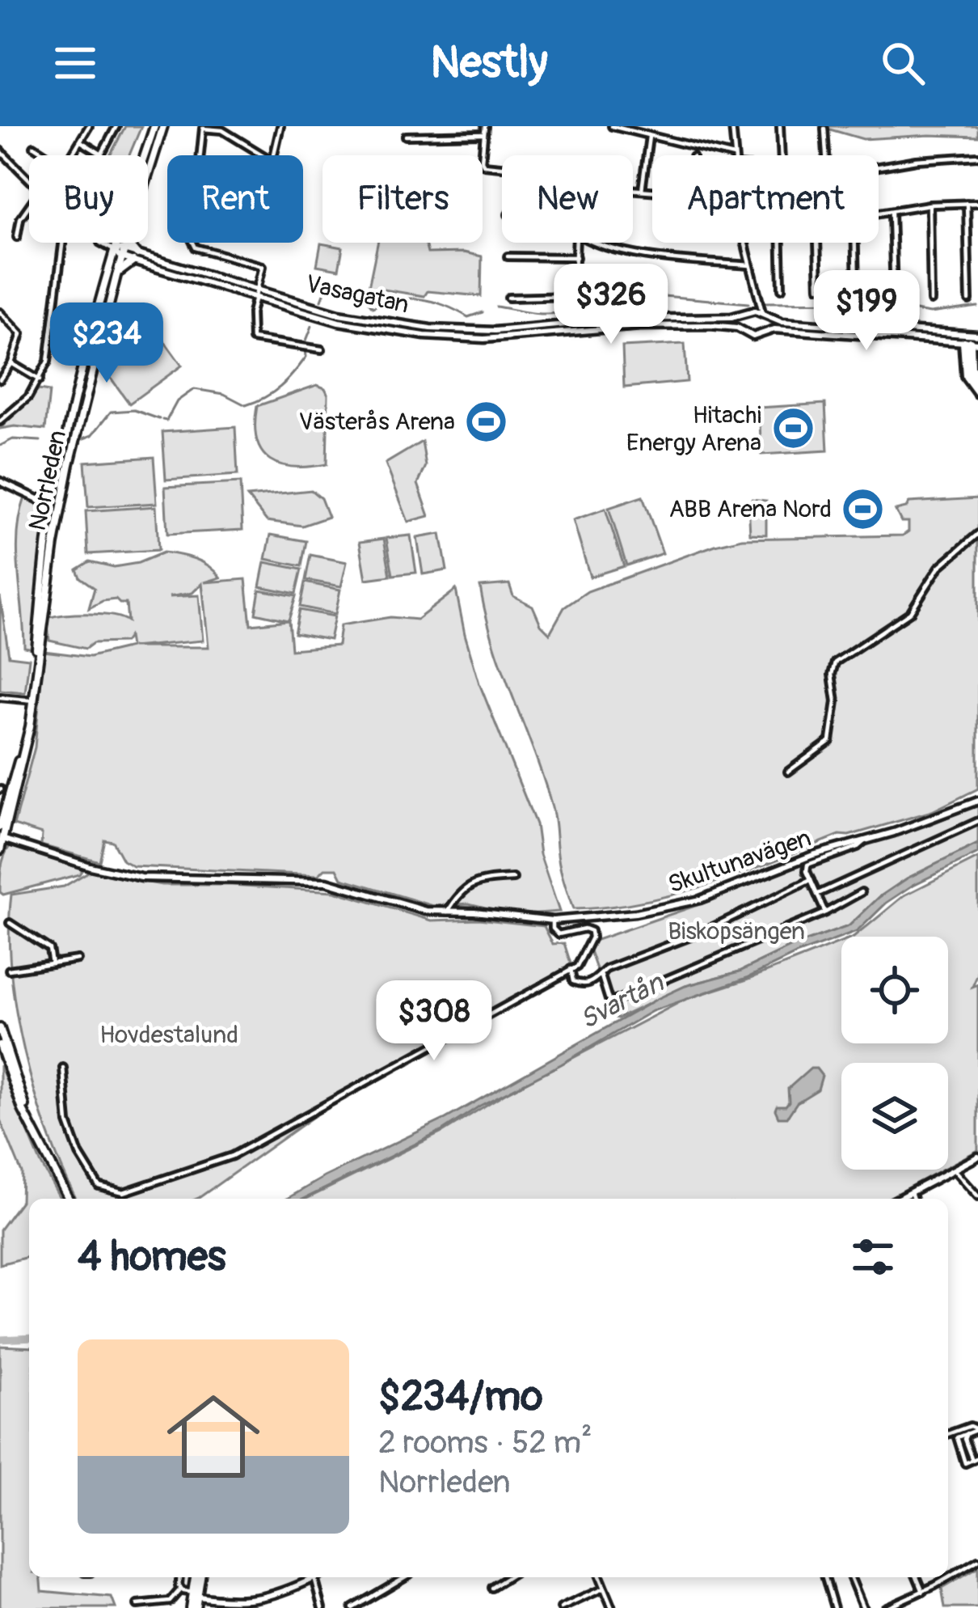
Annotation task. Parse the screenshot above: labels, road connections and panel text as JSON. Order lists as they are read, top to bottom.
{
  "streets": {
    "main road": ["Norrleden"],
    "street": ["Vasagatan", "Skultunavägen"]
  },
  "crossings": [
    ["Vasagatan", "Norrleden"],
    ["Norrleden", "Skultunavägen"]
  ],
  "water": ["Svartån"],
  "parks": ["Biskopsängen", "Hovdestalund"],
  "places": {
    "sports": ["Västerås Arena", "Hitachi Energy Arena", "ABB Arena Nord"]
  },
  "page": {
    "header": "Nestly",
    "chip": [
      "Buy",
      "Rent",
      "Filters",
      "New",
      "Apartment"
    ],
    "price": [
      "$326",
      "$199",
      "$234",
      "$308"
    ],
    "heading": "4 homes",
    "list": [
      {
        "name": "$234/mo",
        "note": "2 rooms · 52 m² · Norrleden"
      }
    ]
  }
}
